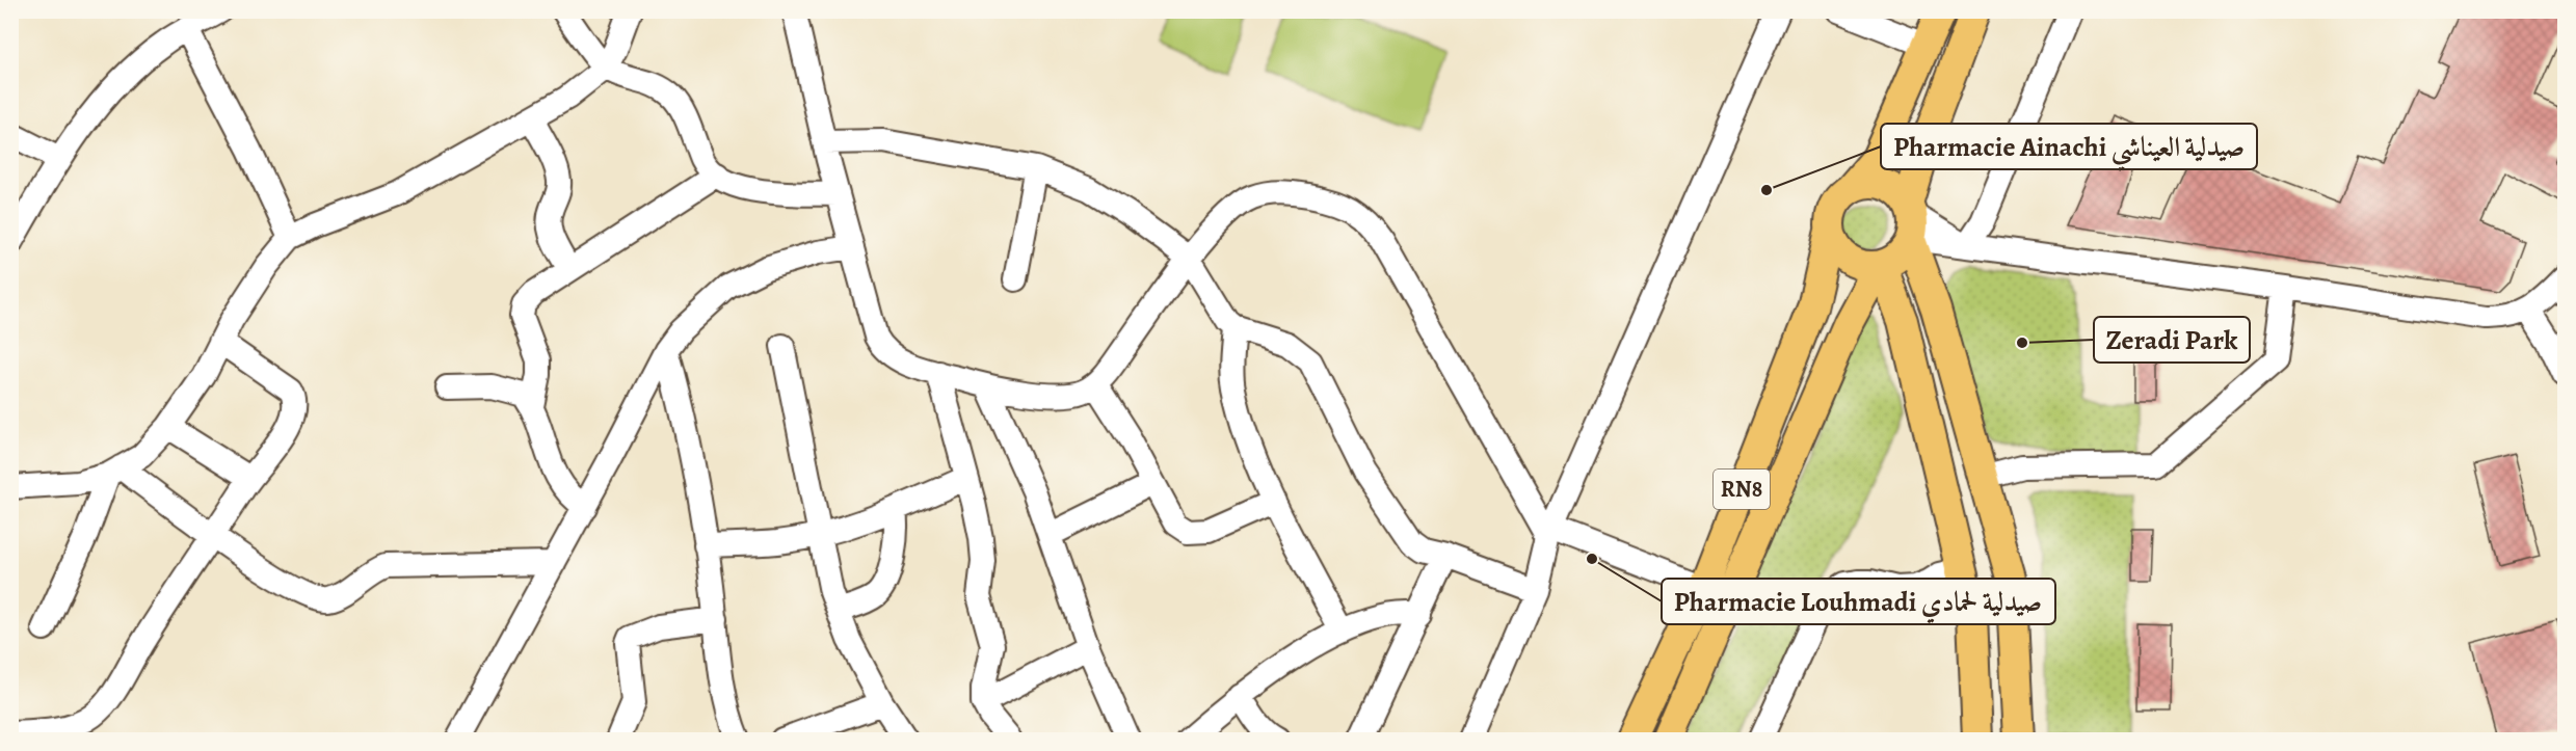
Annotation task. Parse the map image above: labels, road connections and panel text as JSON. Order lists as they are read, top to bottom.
{
  "streets": {
    "main road": ["RN8"]
  },
  "places": ["Pharmacie Ainachi صيدلية العيناشي", "Zeradi Park", "Pharmacie Louhmadi صيدلية لحمادي"]
}
